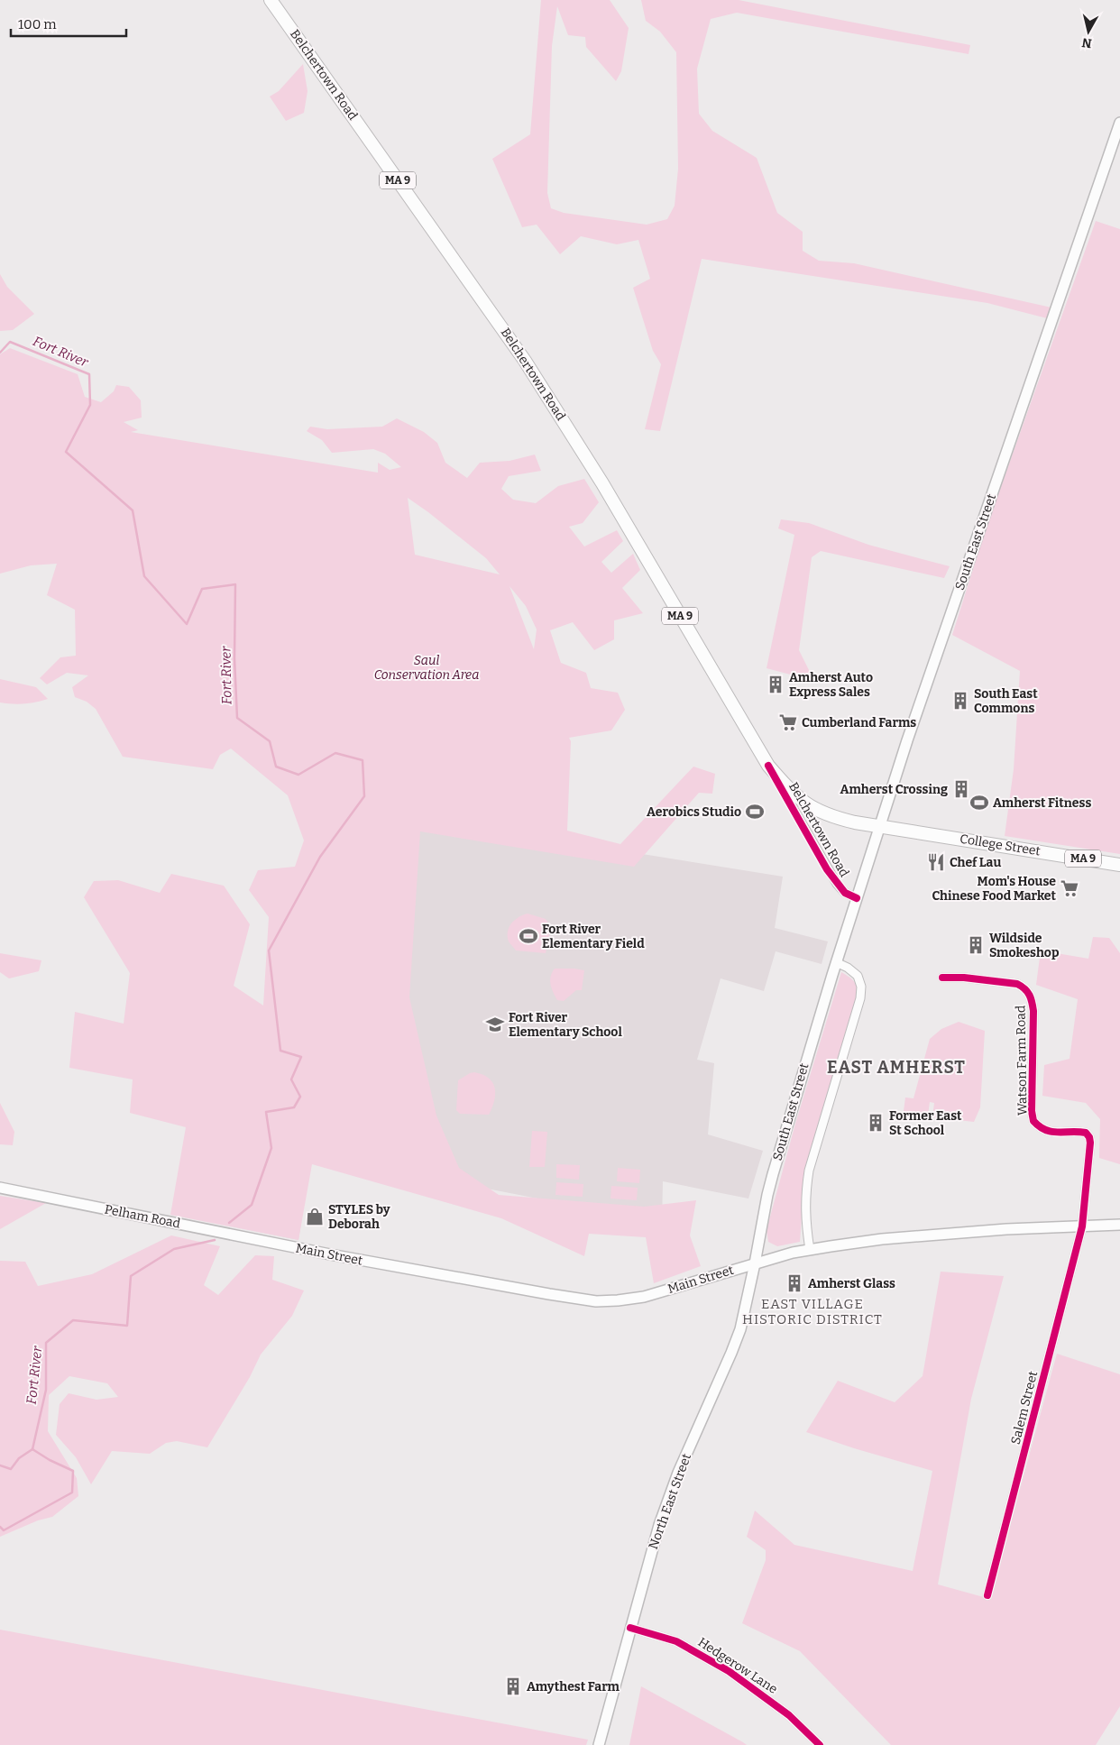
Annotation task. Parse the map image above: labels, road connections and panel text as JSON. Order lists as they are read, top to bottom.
{
  "streets": {
    "highway": ["Belchertown Road", "MA 9", "College Street"],
    "main road": [
      "South East Street",
      "Pelham Road",
      "Main Street",
      "North East Street"
    ],
    "street": ["Watson Farm Road", "Salem Street", "Hedgerow Lane"]
  },
  "crossings": [
    ["Belchertown Road", "South East Street"],
    ["Belchertown Road", "College Street"],
    ["South East Street", "College Street"],
    ["South East Street", "Main Street"],
    ["South East Street", "North East Street"],
    ["Watson Farm Road", "Main Street"],
    ["Watson Farm Road", "Salem Street"],
    ["Pelham Road", "Main Street"],
    ["Main Street", "Salem Street"],
    ["Main Street", "North East Street"],
    ["North East Street", "Hedgerow Lane"]
  ],
  "districts": ["EAST AMHERST", "EAST VILLAGE HISTORIC DISTRICT"],
  "water": ["Fort River"],
  "parks": ["Saul Conservation Area"],
  "places": {
    "building": [
      "Amherst Auto Express Sales",
      "South East Commons",
      "Amherst Crossing",
      "Wildside Smokeshop",
      "Former East St School",
      "Amherst Glass",
      "Amythest Farm"
    ],
    "supermarket": ["Cumberland Farms", "Mom's House Chinese Food Market"],
    "sports": ["Amherst Fitness", "Aerobics Studio", "Fort River Elementary Field"],
    "restaurant": ["Chef Lau"],
    "school or university": ["Fort River Elementary School"],
    "shop": ["STYLES by Deborah"]
  },
  "scale_bar": "100 m",
  "north": "bottom"
}
